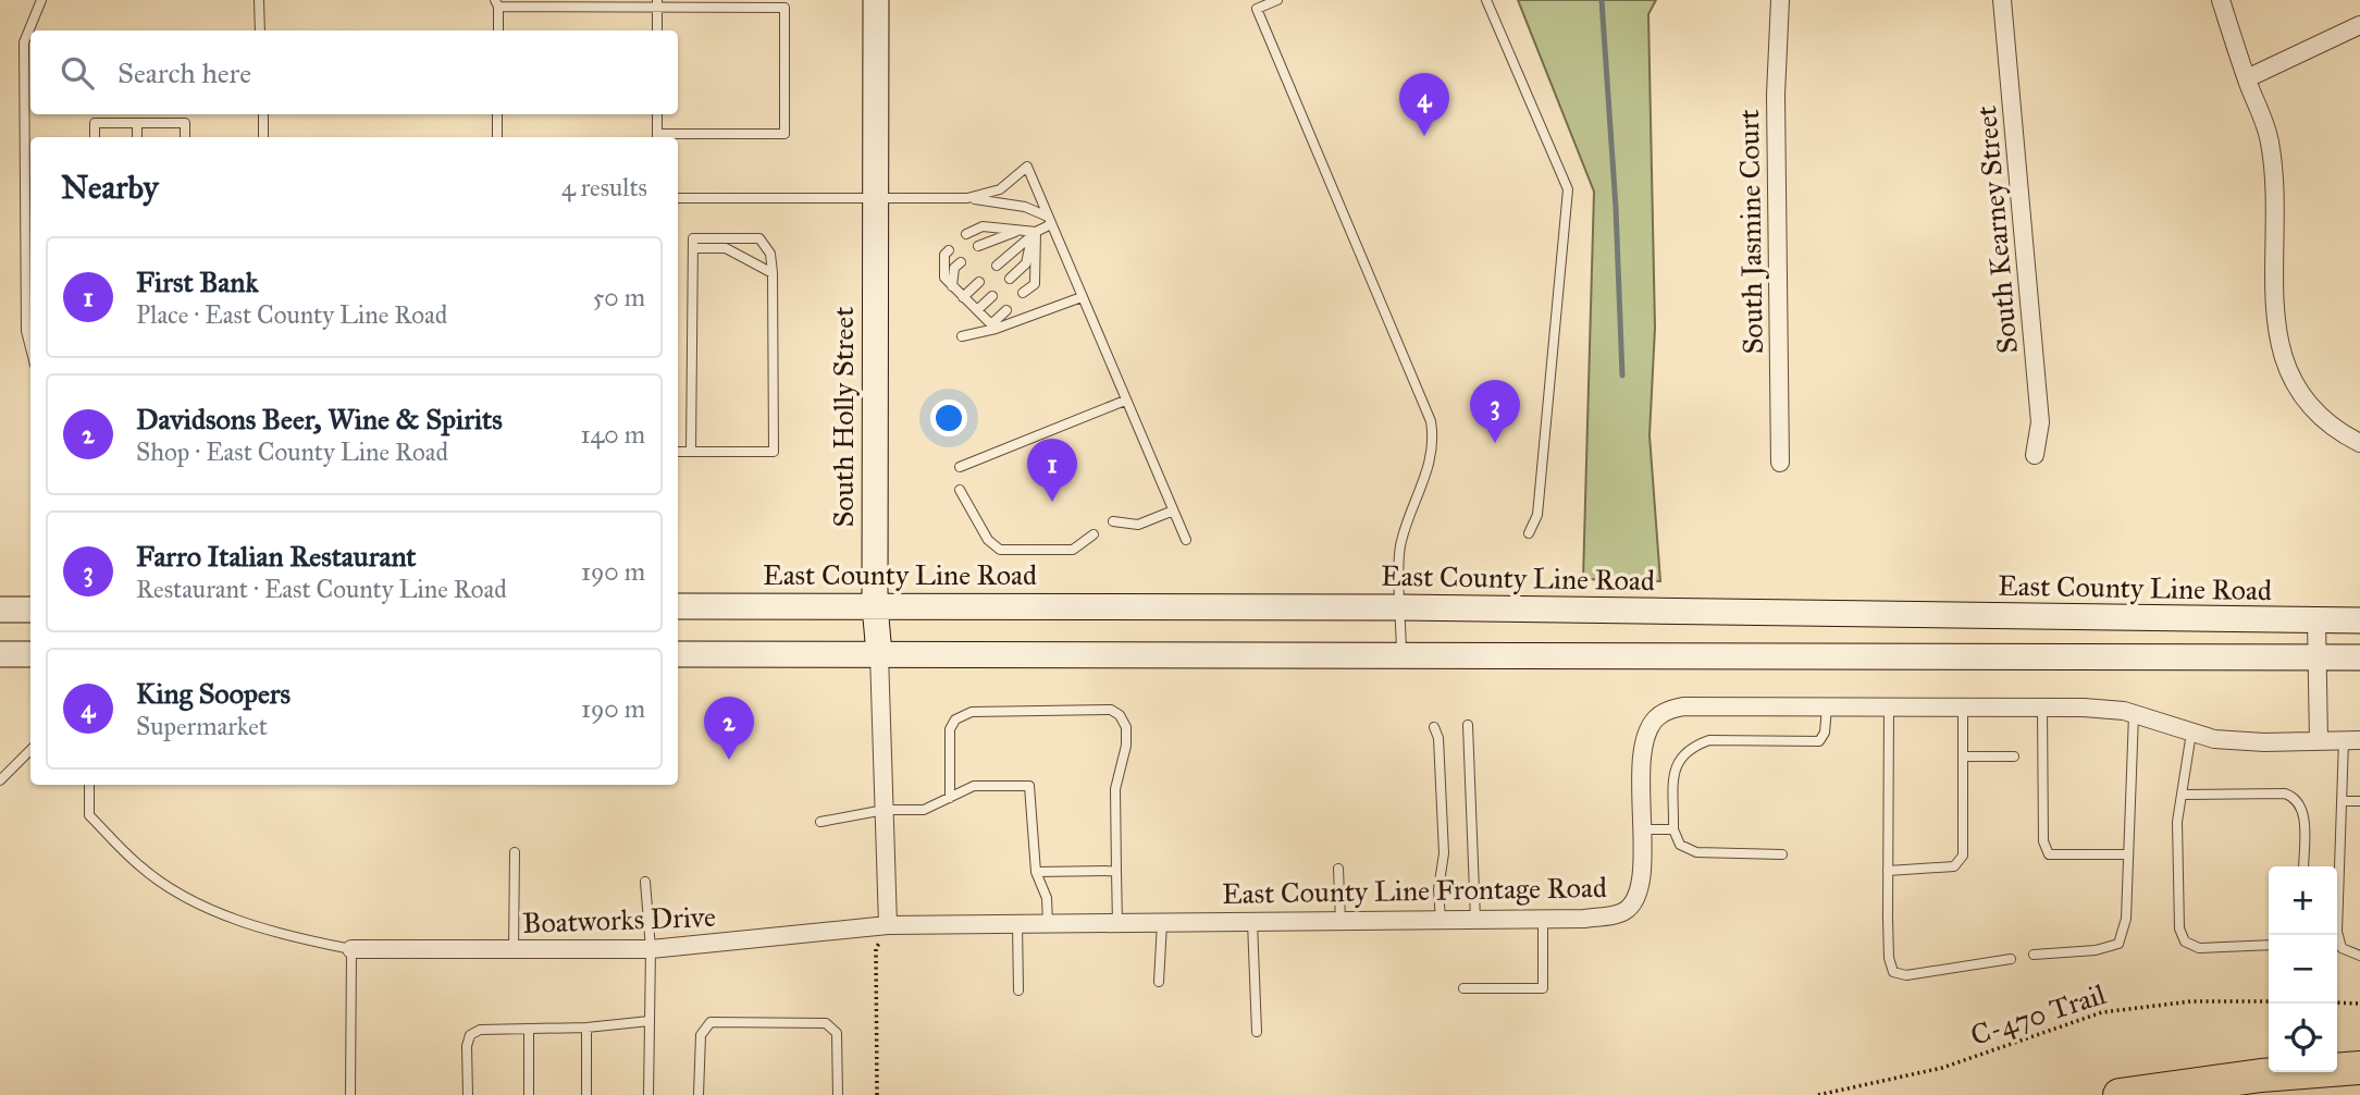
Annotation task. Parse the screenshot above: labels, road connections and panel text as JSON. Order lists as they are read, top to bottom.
{
  "streets": {
    "main road": ["South Holly Street", "East County Line Road"],
    "street": [
      "South Kearney Street",
      "South Jasmine Court",
      "East County Line Frontage Road",
      "Boatworks Drive"
    ],
    "path": ["C-470 Trail"]
  },
  "crossings": [
    ["South Holly Street", "East County Line Road"],
    ["South Holly Street", "East County Line Frontage Road"],
    ["South Holly Street", "Boatworks Drive"],
    ["East County Line Frontage Road", "Boatworks Drive"]
  ],
  "page": {
    "search": "Search here",
    "pins": [
      "4",
      "3",
      "1",
      "2"
    ],
    "heading": ["Nearby", "4 results"],
    "list": [
      {
        "mark": "1",
        "name": "First Bank",
        "note": "Place · East County Line Road",
        "value": "50 m"
      },
      {
        "mark": "2",
        "name": "Davidsons Beer, Wine & Spirits",
        "note": "Shop · East County Line Road",
        "value": "140 m"
      },
      {
        "mark": "3",
        "name": "Farro Italian Restaurant",
        "note": "Restaurant · East County Line Road",
        "value": "190 m"
      },
      {
        "mark": "4",
        "name": "King Soopers",
        "note": "Supermarket",
        "value": "190 m"
      }
    ],
    "map_buttons": ["+", "−"]
  }
}
